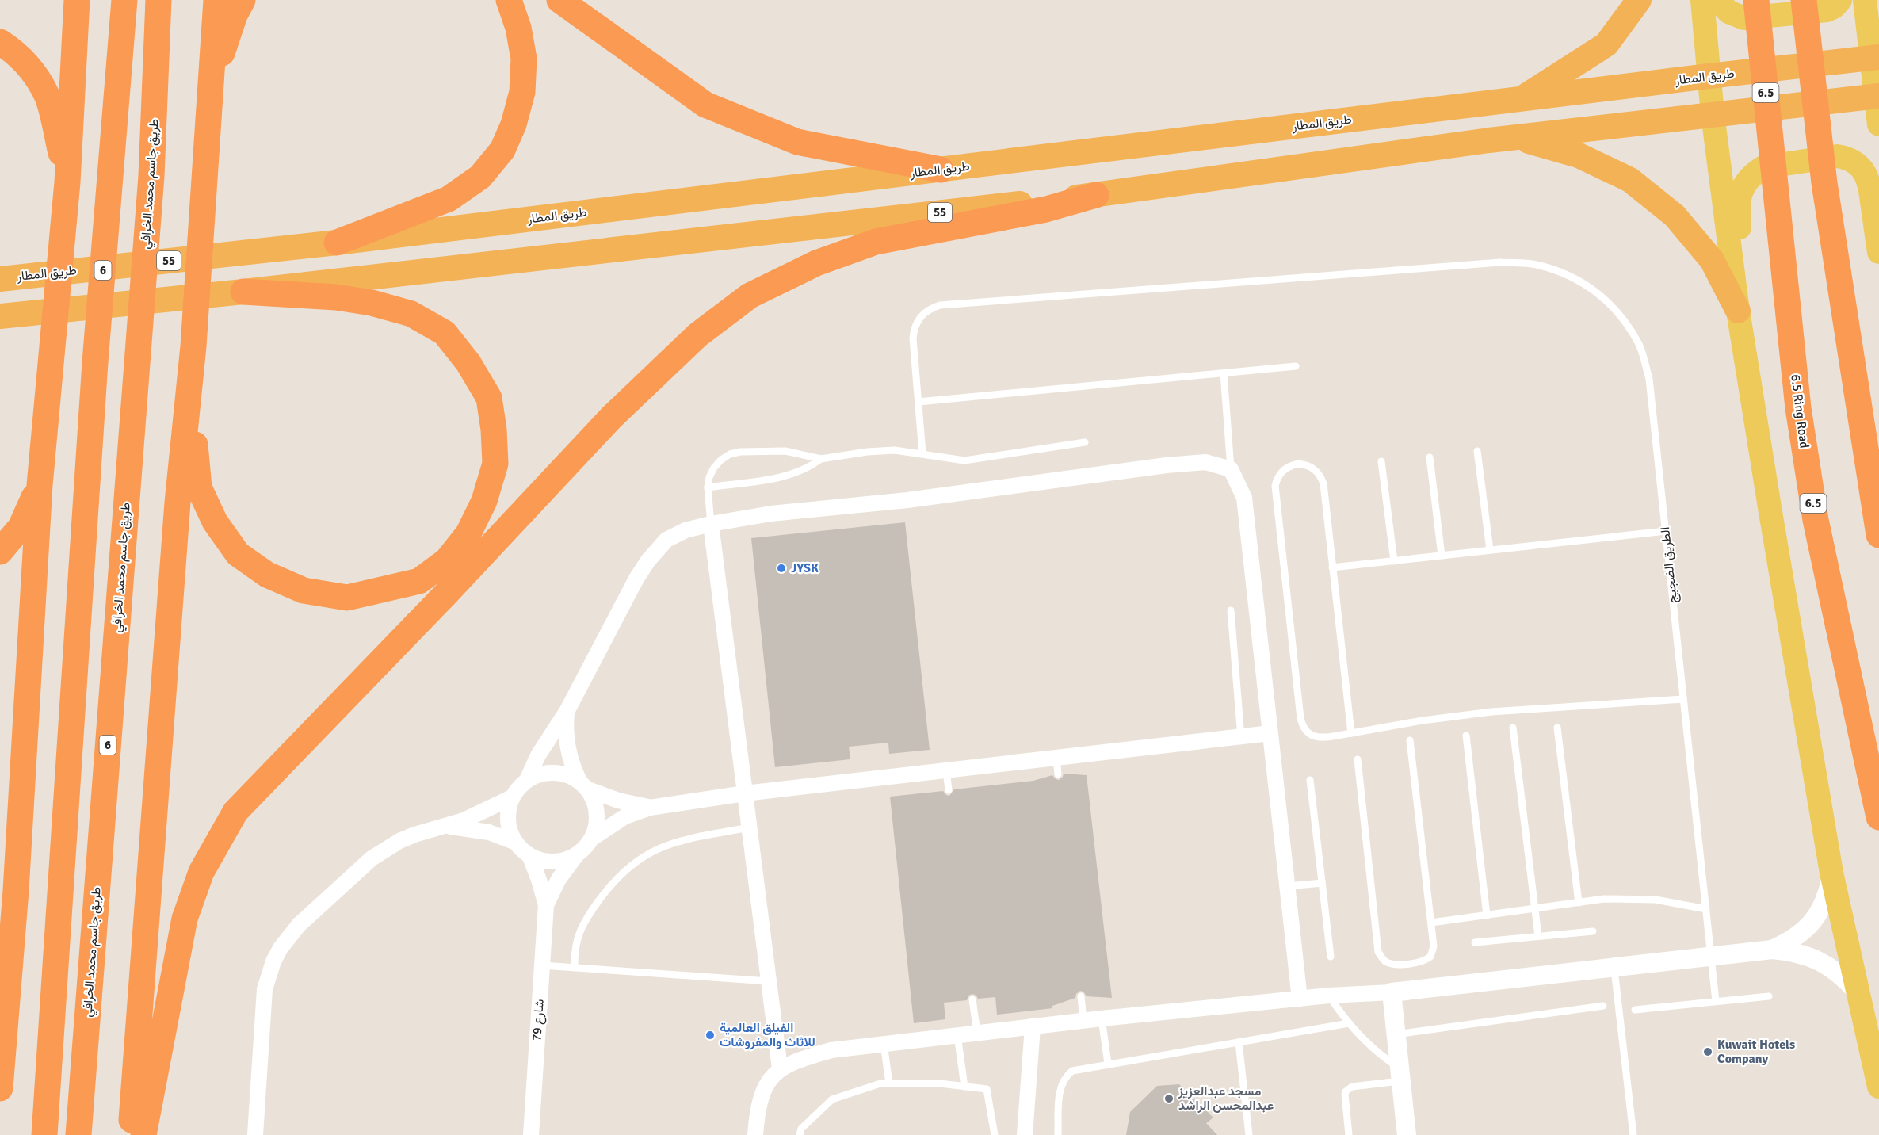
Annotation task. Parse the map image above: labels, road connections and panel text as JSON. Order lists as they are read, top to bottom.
{
  "streets": {
    "highway": [
      "طريق المطار",
      "6.5",
      "طريق جاسم محمد الخرافي",
      "55",
      "6",
      "6.5 Ring Road"
    ],
    "street": ["شارع 79"],
    "lane": ["الطريق الضجيج"]
  },
  "places": [
    "JYSK",
    "الفيلق العالمية للاثاث والمفروشات",
    "Kuwait Hotels Company",
    "مسجد عبدالعزيز عبدالمحسن الراشد"
  ]
}
